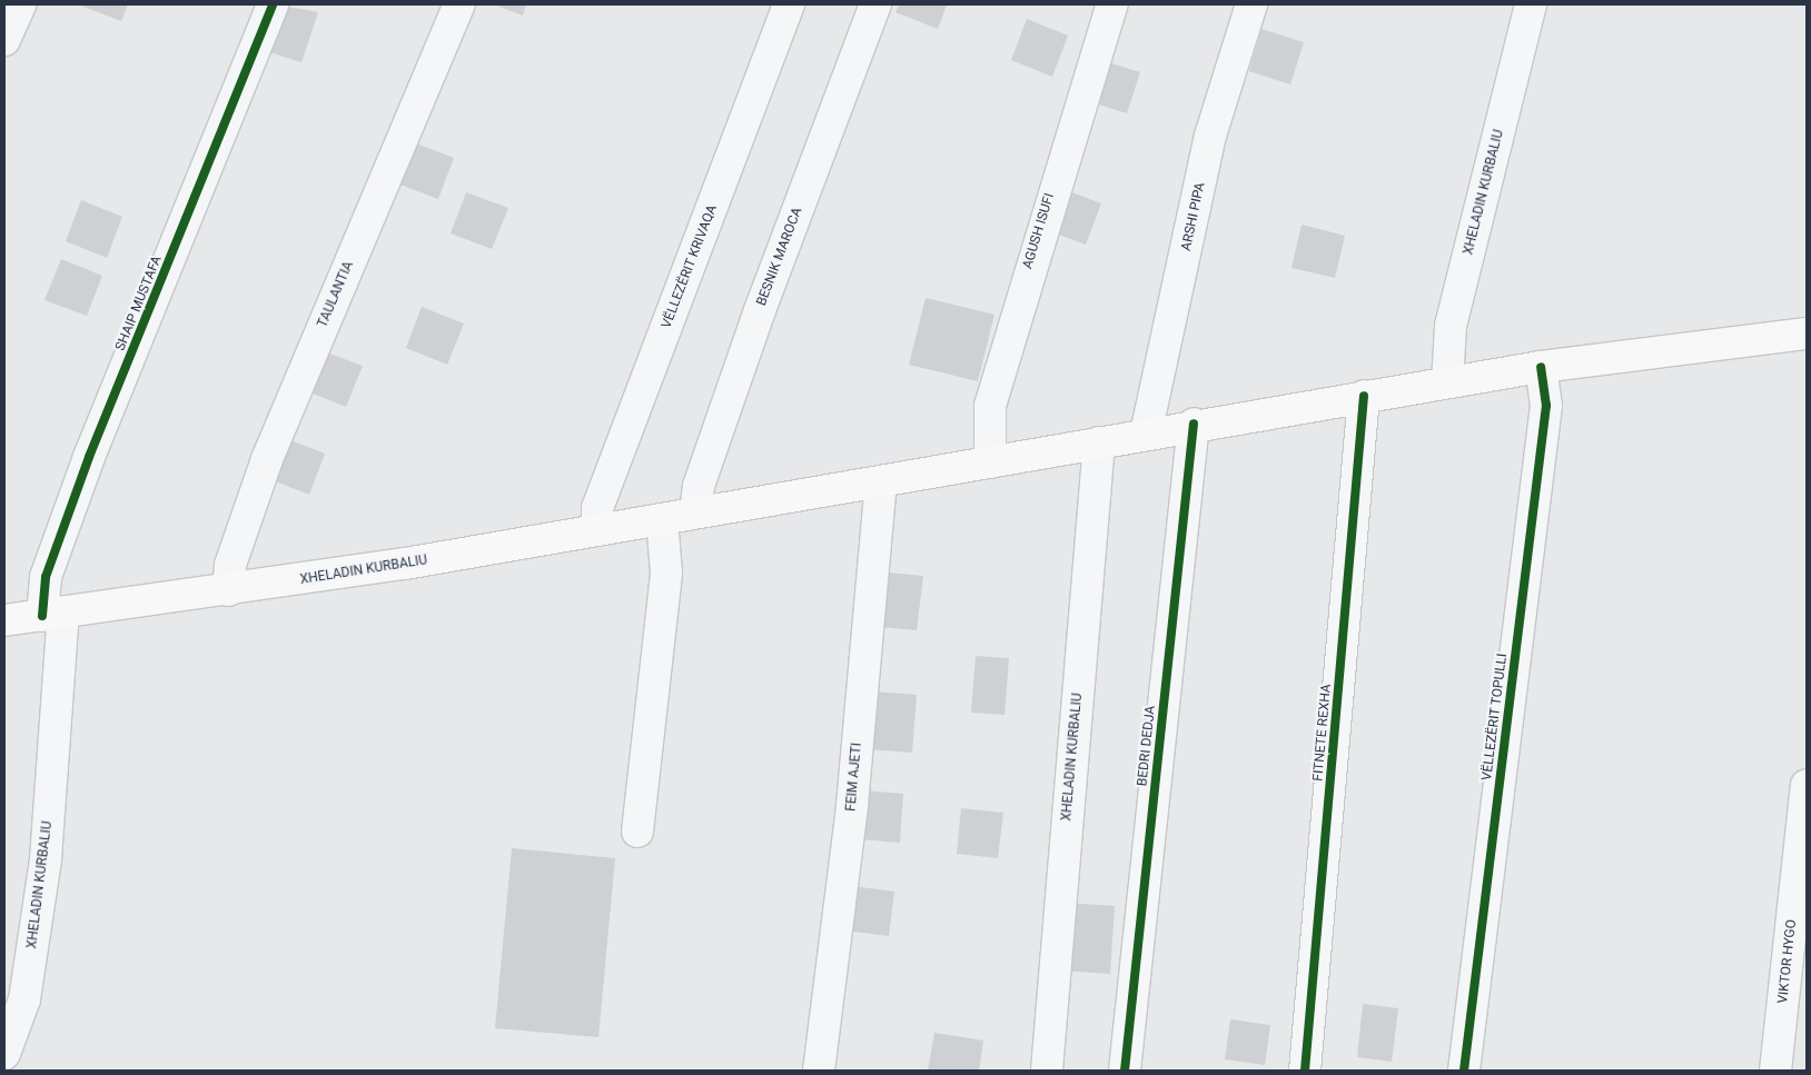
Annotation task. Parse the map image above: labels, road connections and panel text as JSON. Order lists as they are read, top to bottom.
{
  "streets": {
    "main road": ["XHELADIN KURBALIU"],
    "street": [
      "ARSHI PIPA",
      "AGUSH ISUFI",
      "BESNIK MAROCA",
      "VËLLEZËRIT KRIVAQA",
      "TAULANTIA",
      "SHAIP MUSTAFA",
      "VËLLEZËRIT TOPULLI",
      "FITNETE REXHA",
      "BEDRI DEDJA",
      "FEIM AJETI",
      "VIKTOR HYGO"
    ]
  },
  "crossings": [
    ["XHELADIN KURBALIU", "ARSHI PIPA"],
    ["XHELADIN KURBALIU", "AGUSH ISUFI"],
    ["XHELADIN KURBALIU", "BESNIK MAROCA"],
    ["XHELADIN KURBALIU", "VËLLEZËRIT KRIVAQA"],
    ["XHELADIN KURBALIU", "TAULANTIA"],
    ["XHELADIN KURBALIU", "SHAIP MUSTAFA"],
    ["XHELADIN KURBALIU", "VËLLEZËRIT TOPULLI"],
    ["XHELADIN KURBALIU", "FITNETE REXHA"],
    ["XHELADIN KURBALIU", "BEDRI DEDJA"],
    ["XHELADIN KURBALIU", "FEIM AJETI"]
  ]
}
